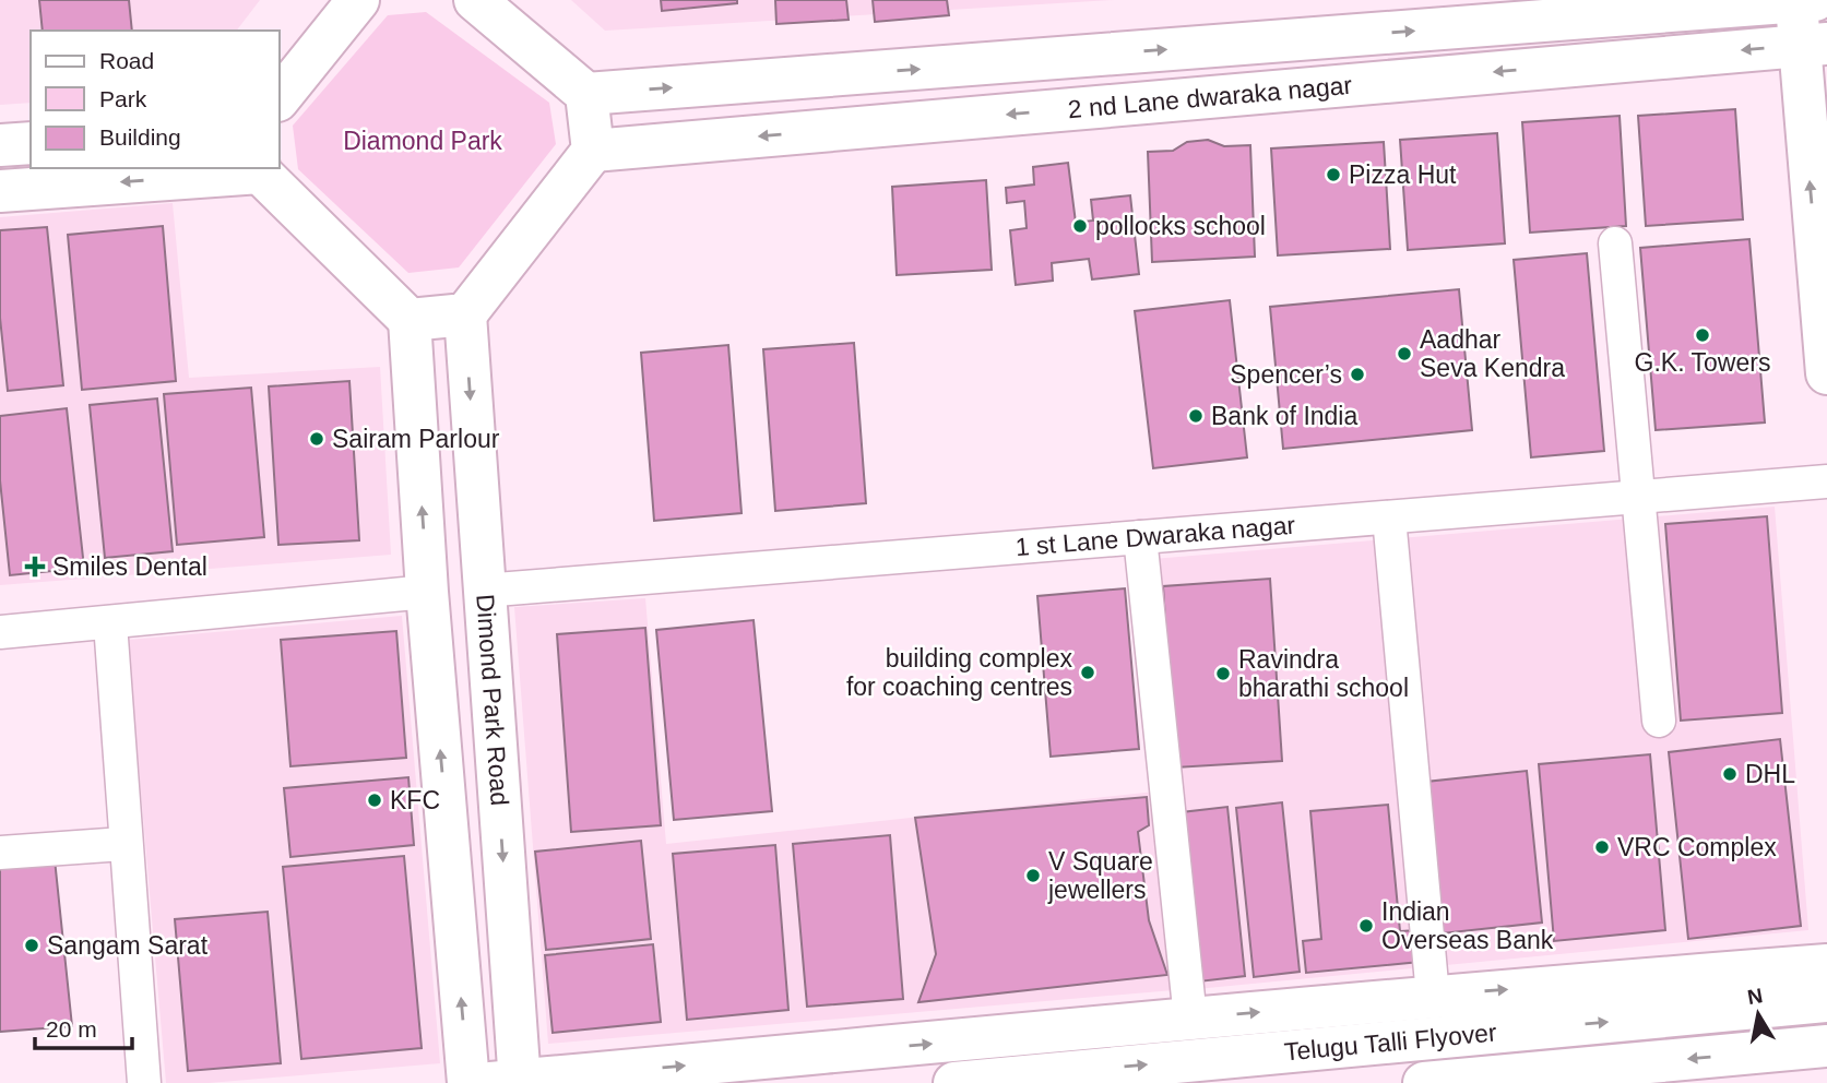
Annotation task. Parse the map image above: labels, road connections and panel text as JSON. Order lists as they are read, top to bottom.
{
  "streets": {
    "main road": ["2 nd Lane dwaraka nagar", "Dimond Park Road", "Telugu Talli Flyover"],
    "street": ["1 st Lane Dwaraka nagar"]
  },
  "crossings": [
    ["1 st Lane Dwaraka nagar", "Dimond Park Road"]
  ],
  "parks": ["Diamond Park"],
  "places": {
    "other": [
      "Pizza Hut",
      "pollocks school",
      "G.K. Towers",
      "Aadhar Seva Kendra",
      "Spencer’s",
      "Bank of India",
      "Sairam Parlour",
      "building complex for coaching centres",
      "Ravindra bharathi school",
      "DHL",
      "KFC",
      "VRC Complex",
      "V Square jewellers",
      "Indian Overseas Bank",
      "Sangam Sarat"
    ],
    "health": ["Smiles Dental"]
  },
  "legend": ["Road", "Park", "Building"],
  "scale_bar": "20 m",
  "north": "top"
}
